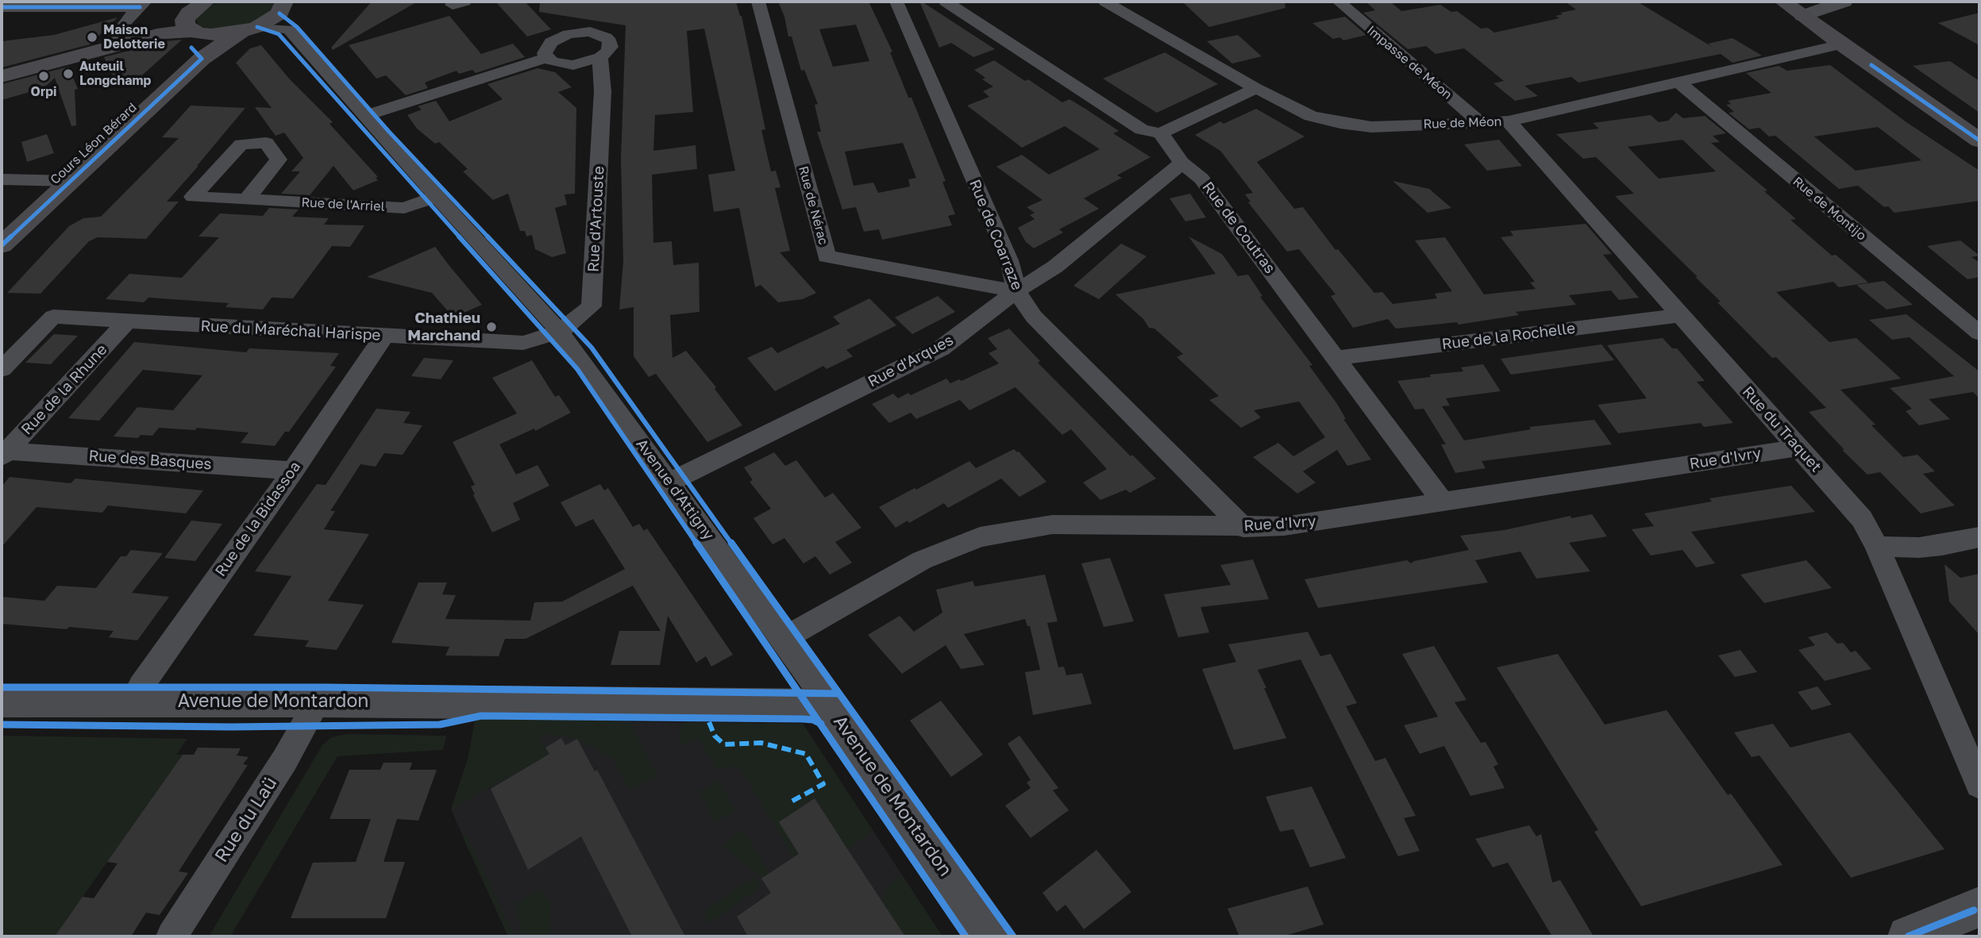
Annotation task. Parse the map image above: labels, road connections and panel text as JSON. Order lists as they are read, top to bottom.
{
  "streets": {
    "main road": ["Cours Léon Bérard"],
    "street": [
      "Impasse de Méon",
      "Rue de Méon",
      "Rue de l'Arriel",
      "Rue de Nérac",
      "Rue de Montijo",
      "Rue d'Artouste",
      "Rue de Coutras",
      "Rue de Coarraze",
      "Rue du Maréchal Harispe",
      "Rue de la Rochelle",
      "Rue d'Arques",
      "Rue de la Rhune",
      "Rue du Traquet",
      "Rue d'Ivry",
      "Rue des Basques",
      "Avenue d'Attigny",
      "Rue de la Bidassoa",
      "Avenue de Montardon",
      "Rue du Laü"
    ]
  },
  "crossings": [
    ["Impasse de Méon", "Rue de Méon"],
    ["Rue de Méon", "Rue de Montijo"],
    ["Rue de Méon", "Rue du Traquet"],
    ["Cours Léon Bérard", "Avenue d'Attigny"],
    ["Rue de l'Arriel", "Avenue d'Attigny"],
    ["Rue de Nérac", "Rue de Coarraze"],
    ["Rue de Nérac", "Rue d'Arques"],
    ["Rue d'Artouste", "Rue du Maréchal Harispe"],
    ["Rue d'Artouste", "Avenue d'Attigny"],
    ["Rue de Coutras", "Rue de la Rochelle"],
    ["Rue de Coutras", "Rue d'Arques"],
    ["Rue de Coutras", "Rue d'Ivry"],
    ["Rue de Coarraze", "Rue d'Arques"],
    ["Rue de Coarraze", "Rue d'Ivry"],
    ["Rue du Maréchal Harispe", "Rue de la Rhune"],
    ["Rue du Maréchal Harispe", "Avenue d'Attigny"],
    ["Rue du Maréchal Harispe", "Rue de la Bidassoa"],
    ["Rue de la Rochelle", "Rue du Traquet"],
    ["Rue d'Arques", "Avenue d'Attigny"],
    ["Rue de la Rhune", "Rue des Basques"],
    ["Rue du Traquet", "Rue d'Ivry"],
    ["Rue d'Ivry", "Avenue d'Attigny"],
    ["Rue des Basques", "Rue de la Bidassoa"],
    ["Avenue d'Attigny", "Avenue de Montardon"],
    ["Rue de la Bidassoa", "Avenue de Montardon"],
    ["Avenue de Montardon", "Rue du Laü"]
  ],
  "places": [
    "Maison Delotterie",
    "Auteuil Longchamp",
    "Orpi",
    "Chathieu Marchand"
  ]
}
